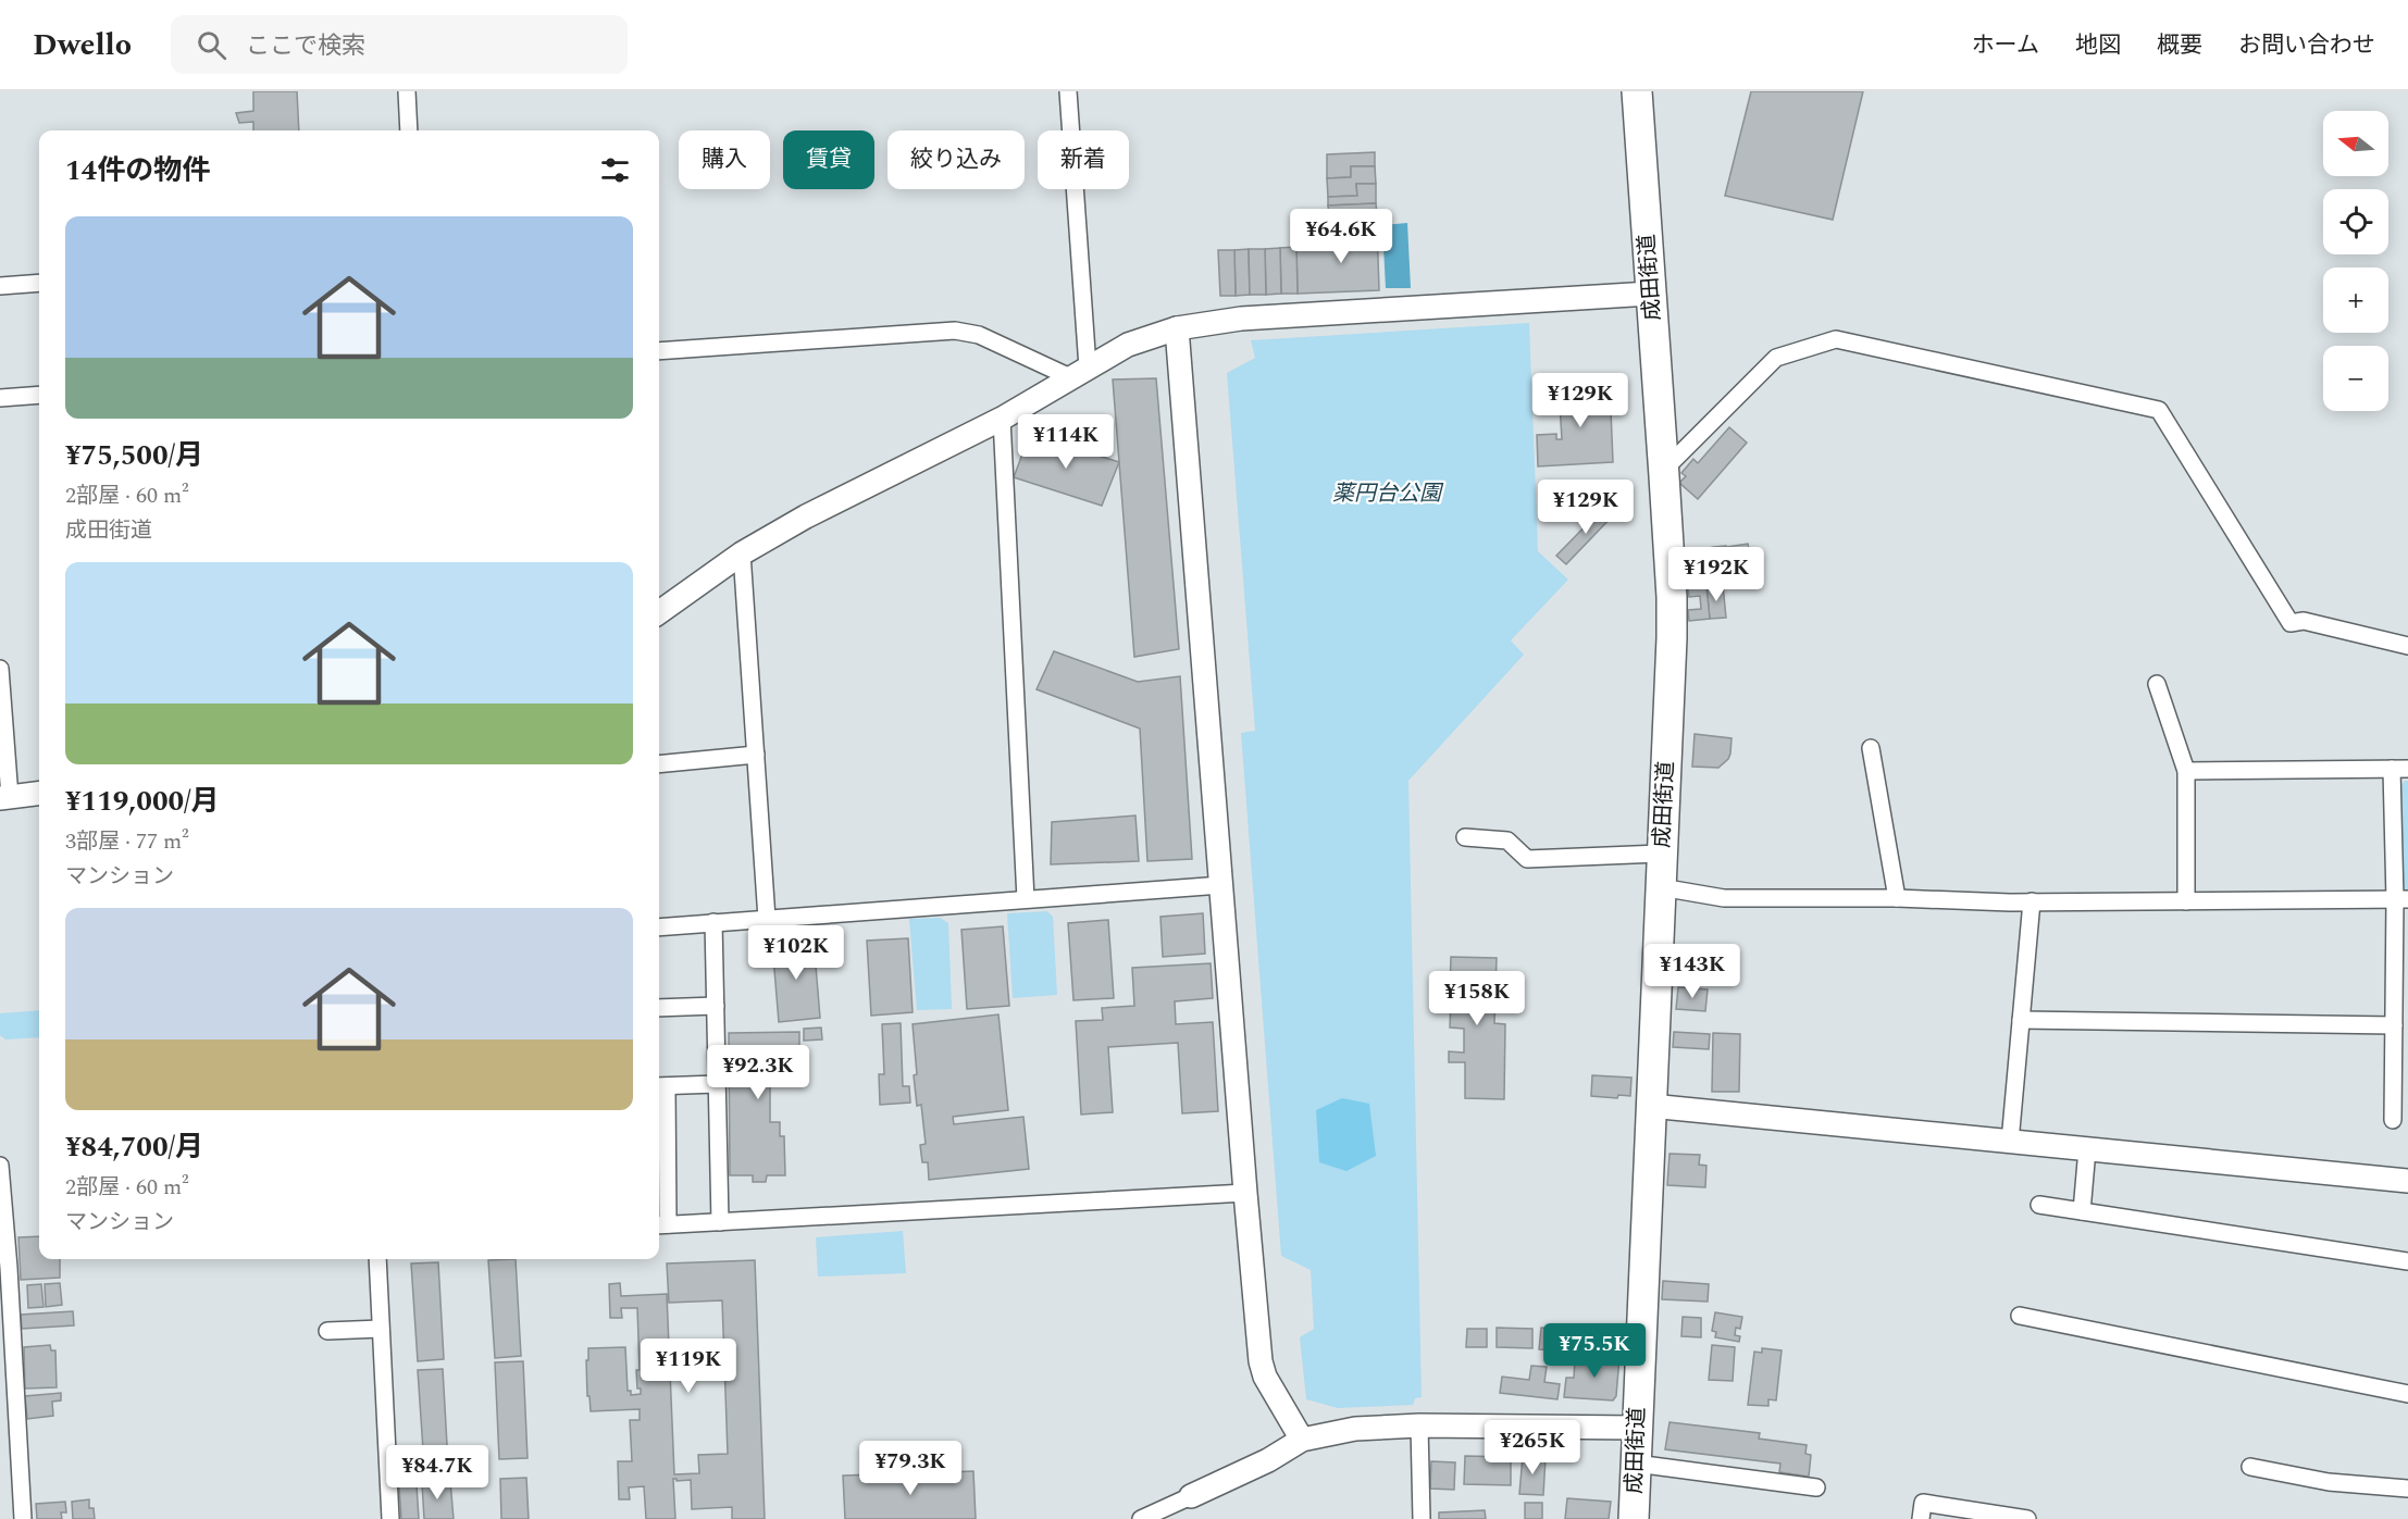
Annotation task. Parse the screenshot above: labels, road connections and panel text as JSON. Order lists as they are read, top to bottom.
{
  "streets": {
    "highway": ["成田街道"]
  },
  "parks": ["薬円台公園"],
  "north": "left",
  "page": {
    "header": "Dwello",
    "search": "ここで検索",
    "nav": [
      "ホーム",
      "地図",
      "概要",
      "お問い合わせ"
    ],
    "map_buttons": ["+", "−"],
    "chip": [
      "購入",
      "賃貸",
      "絞り込み",
      "新着"
    ],
    "heading": "14件の物件",
    "price": [
      "¥64.6K",
      "¥129K",
      "¥114K",
      "¥129K",
      "¥192K",
      "¥102K",
      "¥143K",
      "¥158K",
      "¥92.3K",
      "¥75.5K",
      "¥119K",
      "¥265K",
      "¥79.3K",
      "¥84.7K"
    ],
    "list": [
      {
        "name": "¥75,500/月",
        "note": "2部屋 · 60 m² · 成田街道"
      },
      {
        "name": "¥119,000/月",
        "note": "3部屋 · 77 m² · マンション"
      },
      {
        "name": "¥84,700/月",
        "note": "2部屋 · 60 m² · マンション"
      }
    ]
  }
}
